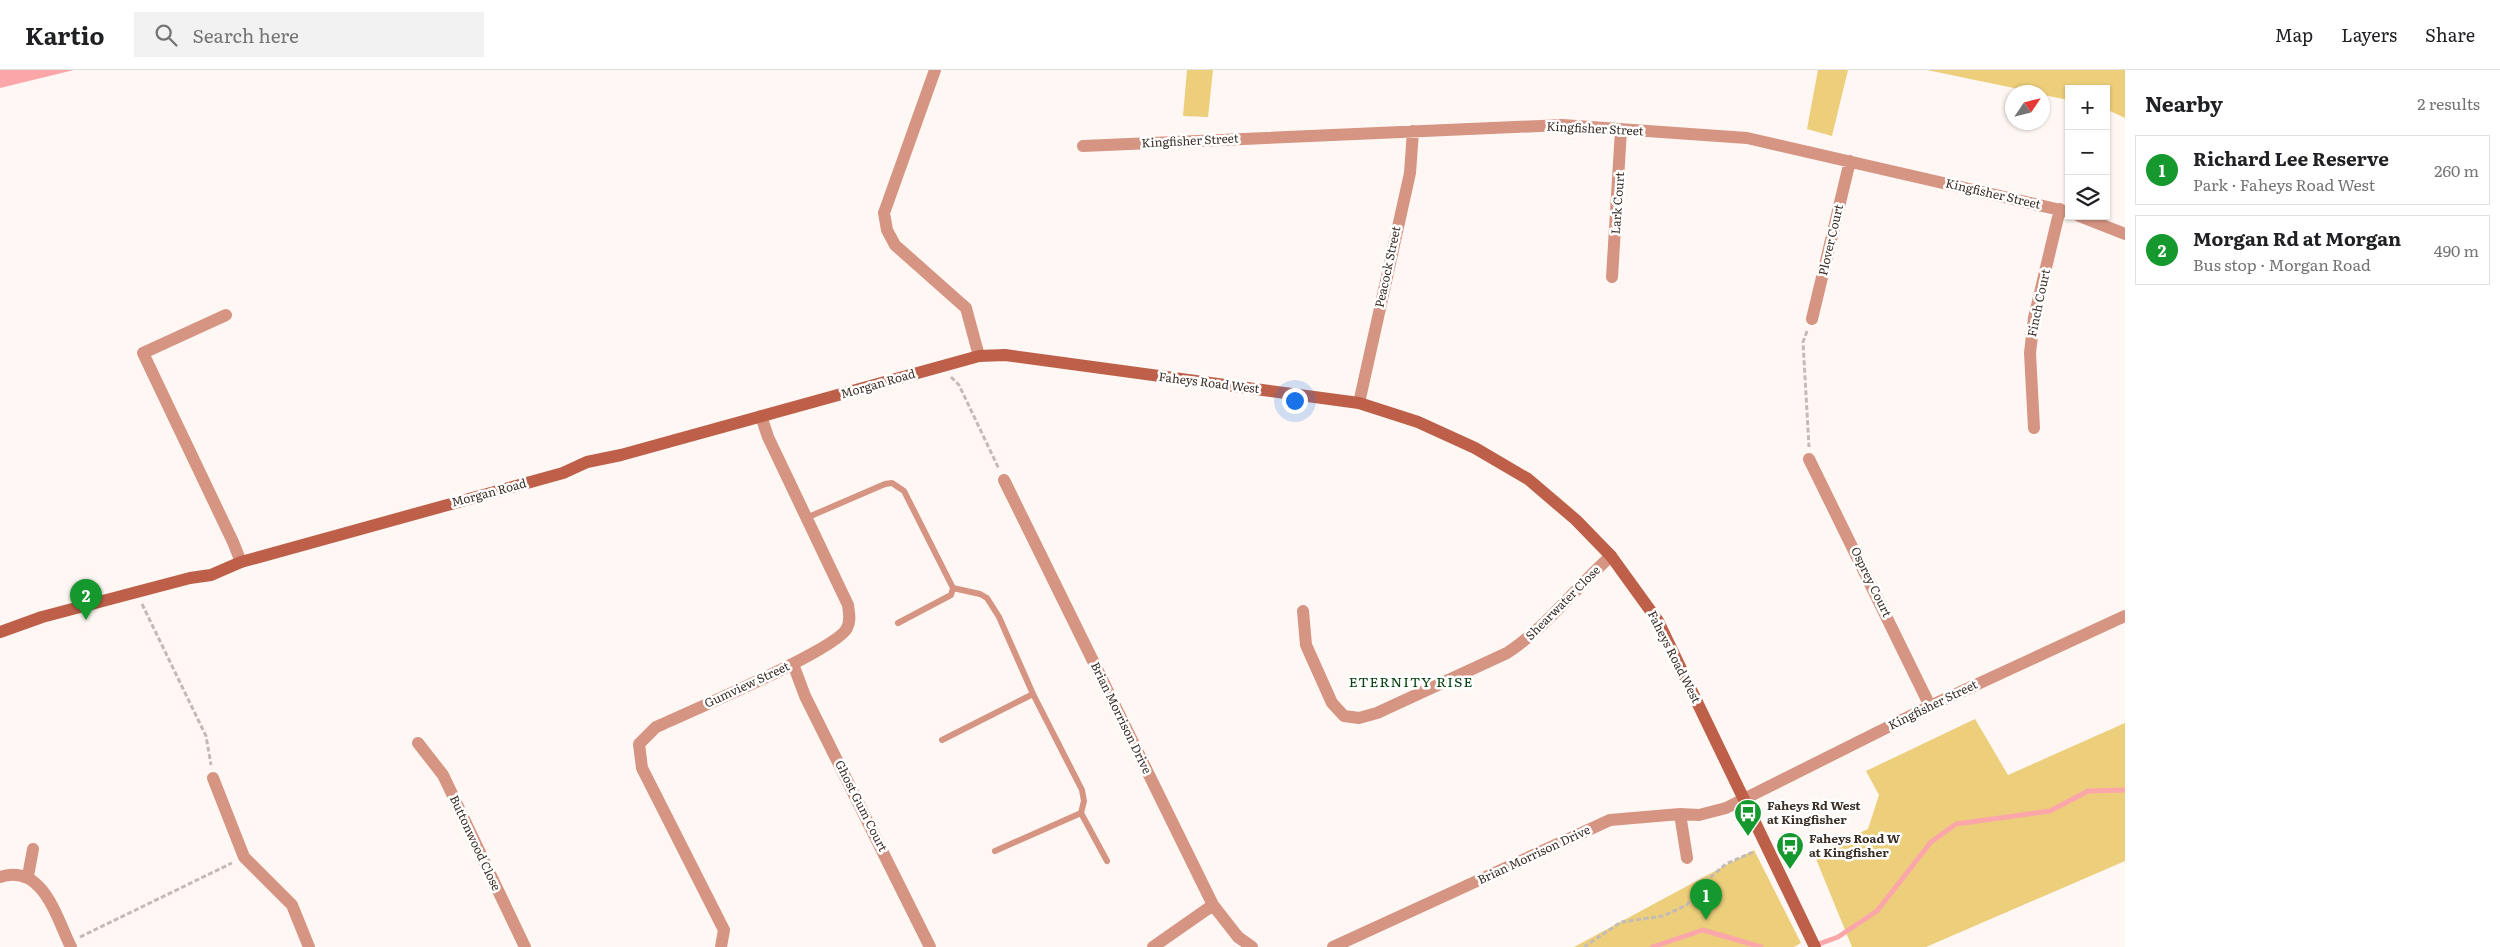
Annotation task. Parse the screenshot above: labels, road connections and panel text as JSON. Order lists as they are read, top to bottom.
{
  "streets": {
    "street": [
      "Kingfisher Street",
      "Lark Court",
      "Plover Court",
      "Peacock Street",
      "Finch Court",
      "Faheys Road West",
      "Morgan Road",
      "Osprey Court",
      "Shearwater Close",
      "Gumview Street",
      "Brian Morrison Drive",
      "Ghost Gum Court",
      "Buttonwood Close"
    ]
  },
  "crossings": [
    ["Kingfisher Street", "Lark Court"],
    ["Kingfisher Street", "Plover Court"],
    ["Kingfisher Street", "Peacock Street"],
    ["Kingfisher Street", "Finch Court"],
    ["Kingfisher Street", "Faheys Road West"],
    ["Kingfisher Street", "Osprey Court"],
    ["Kingfisher Street", "Brian Morrison Drive"],
    ["Peacock Street", "Faheys Road West"],
    ["Faheys Road West", "Morgan Road"],
    ["Faheys Road West", "Shearwater Close"],
    ["Faheys Road West", "Brian Morrison Drive"],
    ["Morgan Road", "Gumview Street"],
    ["Gumview Street", "Ghost Gum Court"]
  ],
  "districts": ["ETERNITY RISE"],
  "places": {
    "bus stop": ["Faheys Rd West at Kingfisher", "Faheys Road W at Kingfisher"]
  },
  "north": "top right",
  "page": {
    "header": "Kartio",
    "search": "Search here",
    "nav": ["Map", "Layers", "Share"],
    "heading": ["Nearby", "2 results"],
    "map_buttons": ["+", "−"],
    "list": [
      {
        "mark": "1",
        "name": "Richard Lee Reserve",
        "note": "Park · Faheys Road West",
        "value": "260 m"
      },
      {
        "mark": "2",
        "name": "Morgan Rd at Morgan",
        "note": "Bus stop · Morgan Road",
        "value": "490 m"
      }
    ],
    "pins": ["2", "1"]
  }
}
